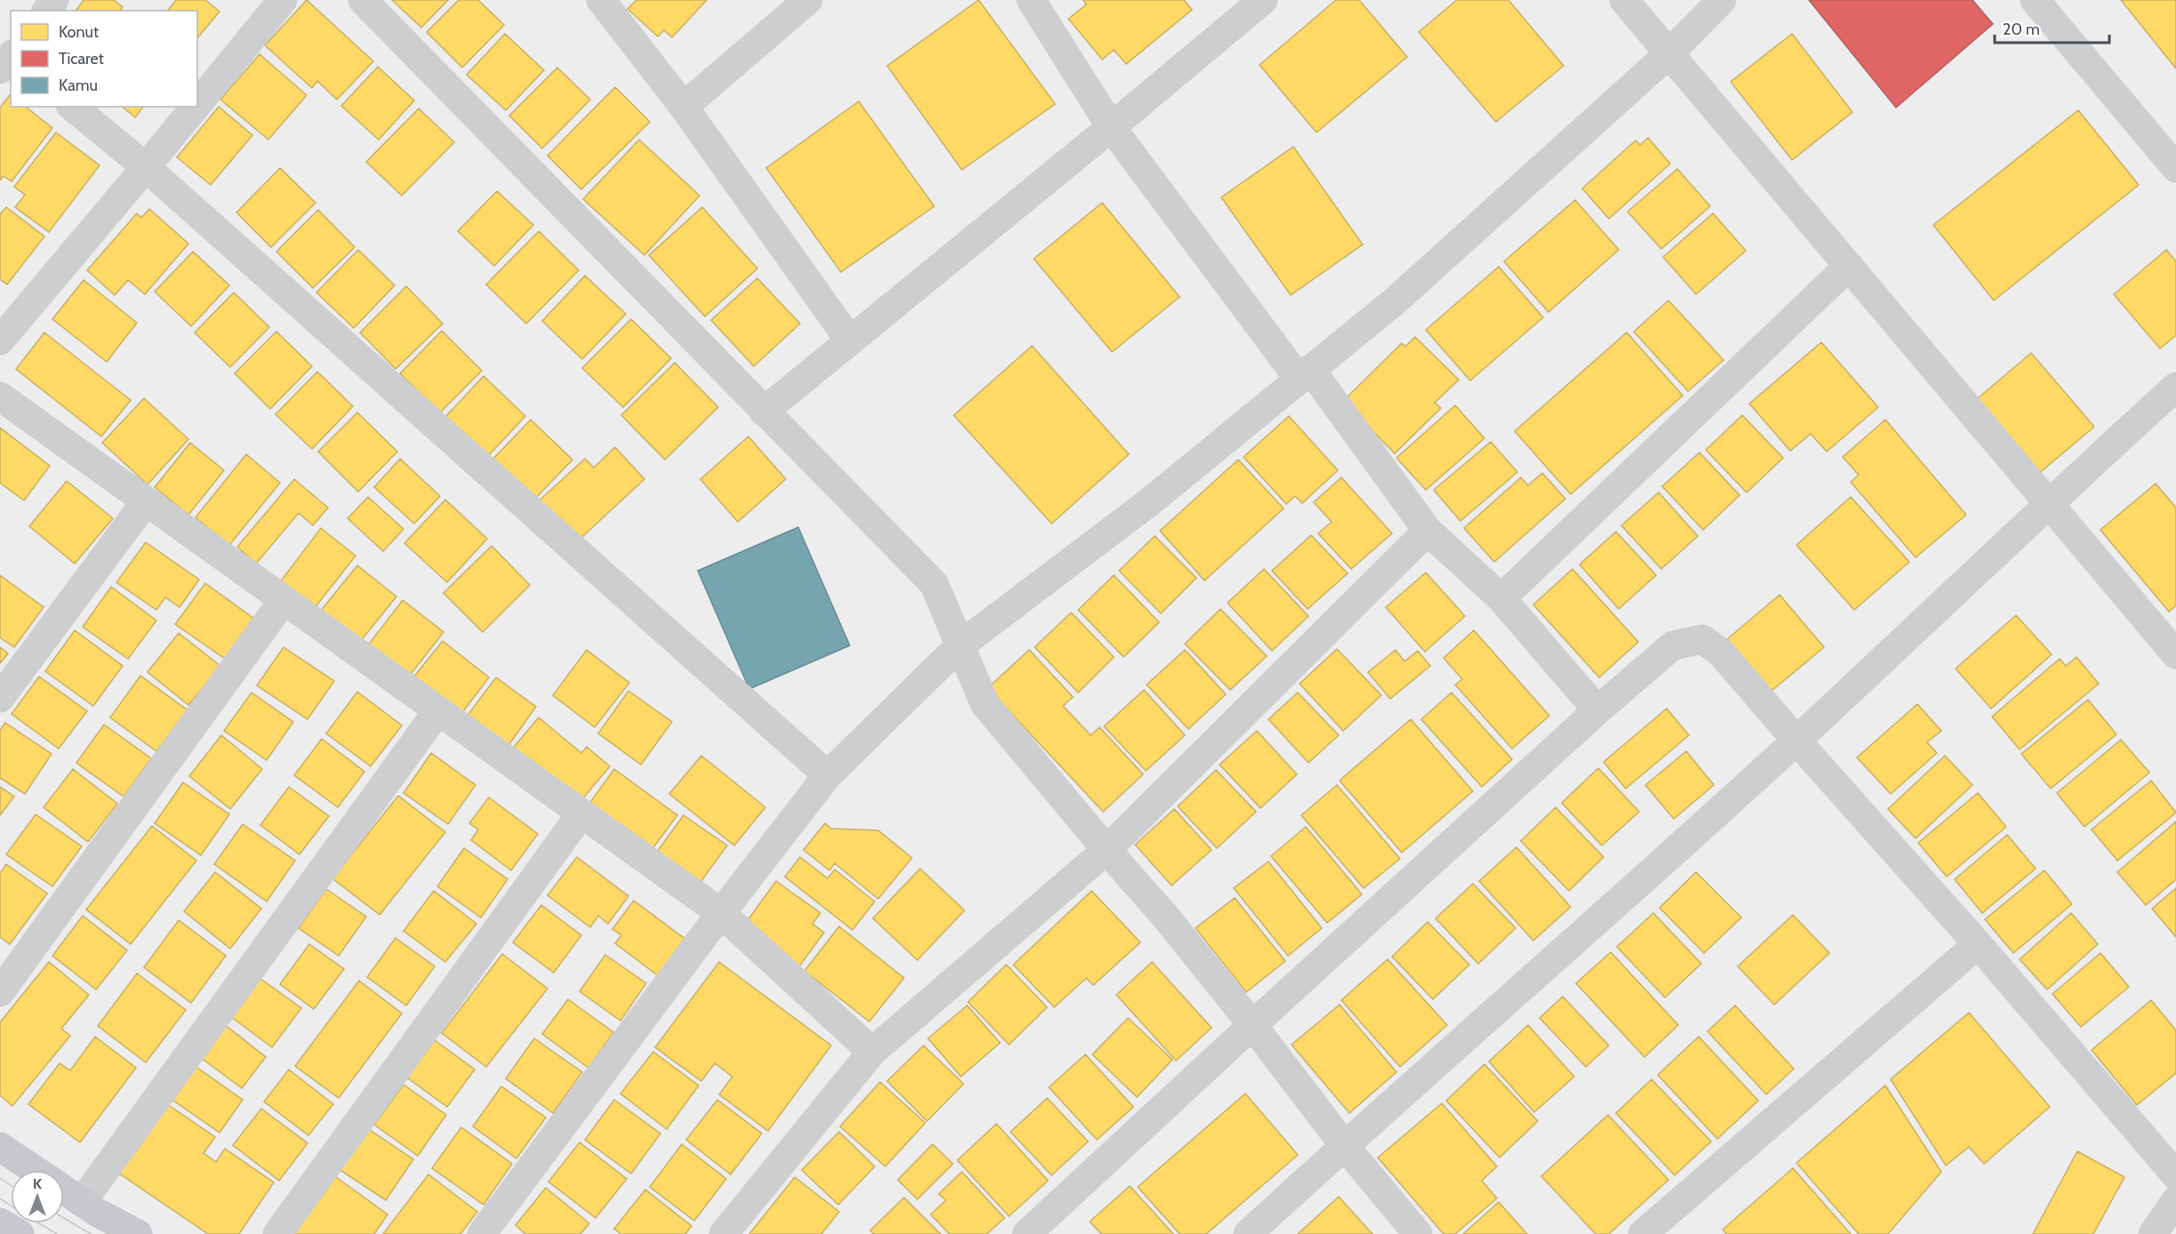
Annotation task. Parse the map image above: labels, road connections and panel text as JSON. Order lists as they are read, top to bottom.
{
  "legend": ["Konut", "Ticaret", "Kamu"],
  "scale_bar": "20 m",
  "north": "top"
}
